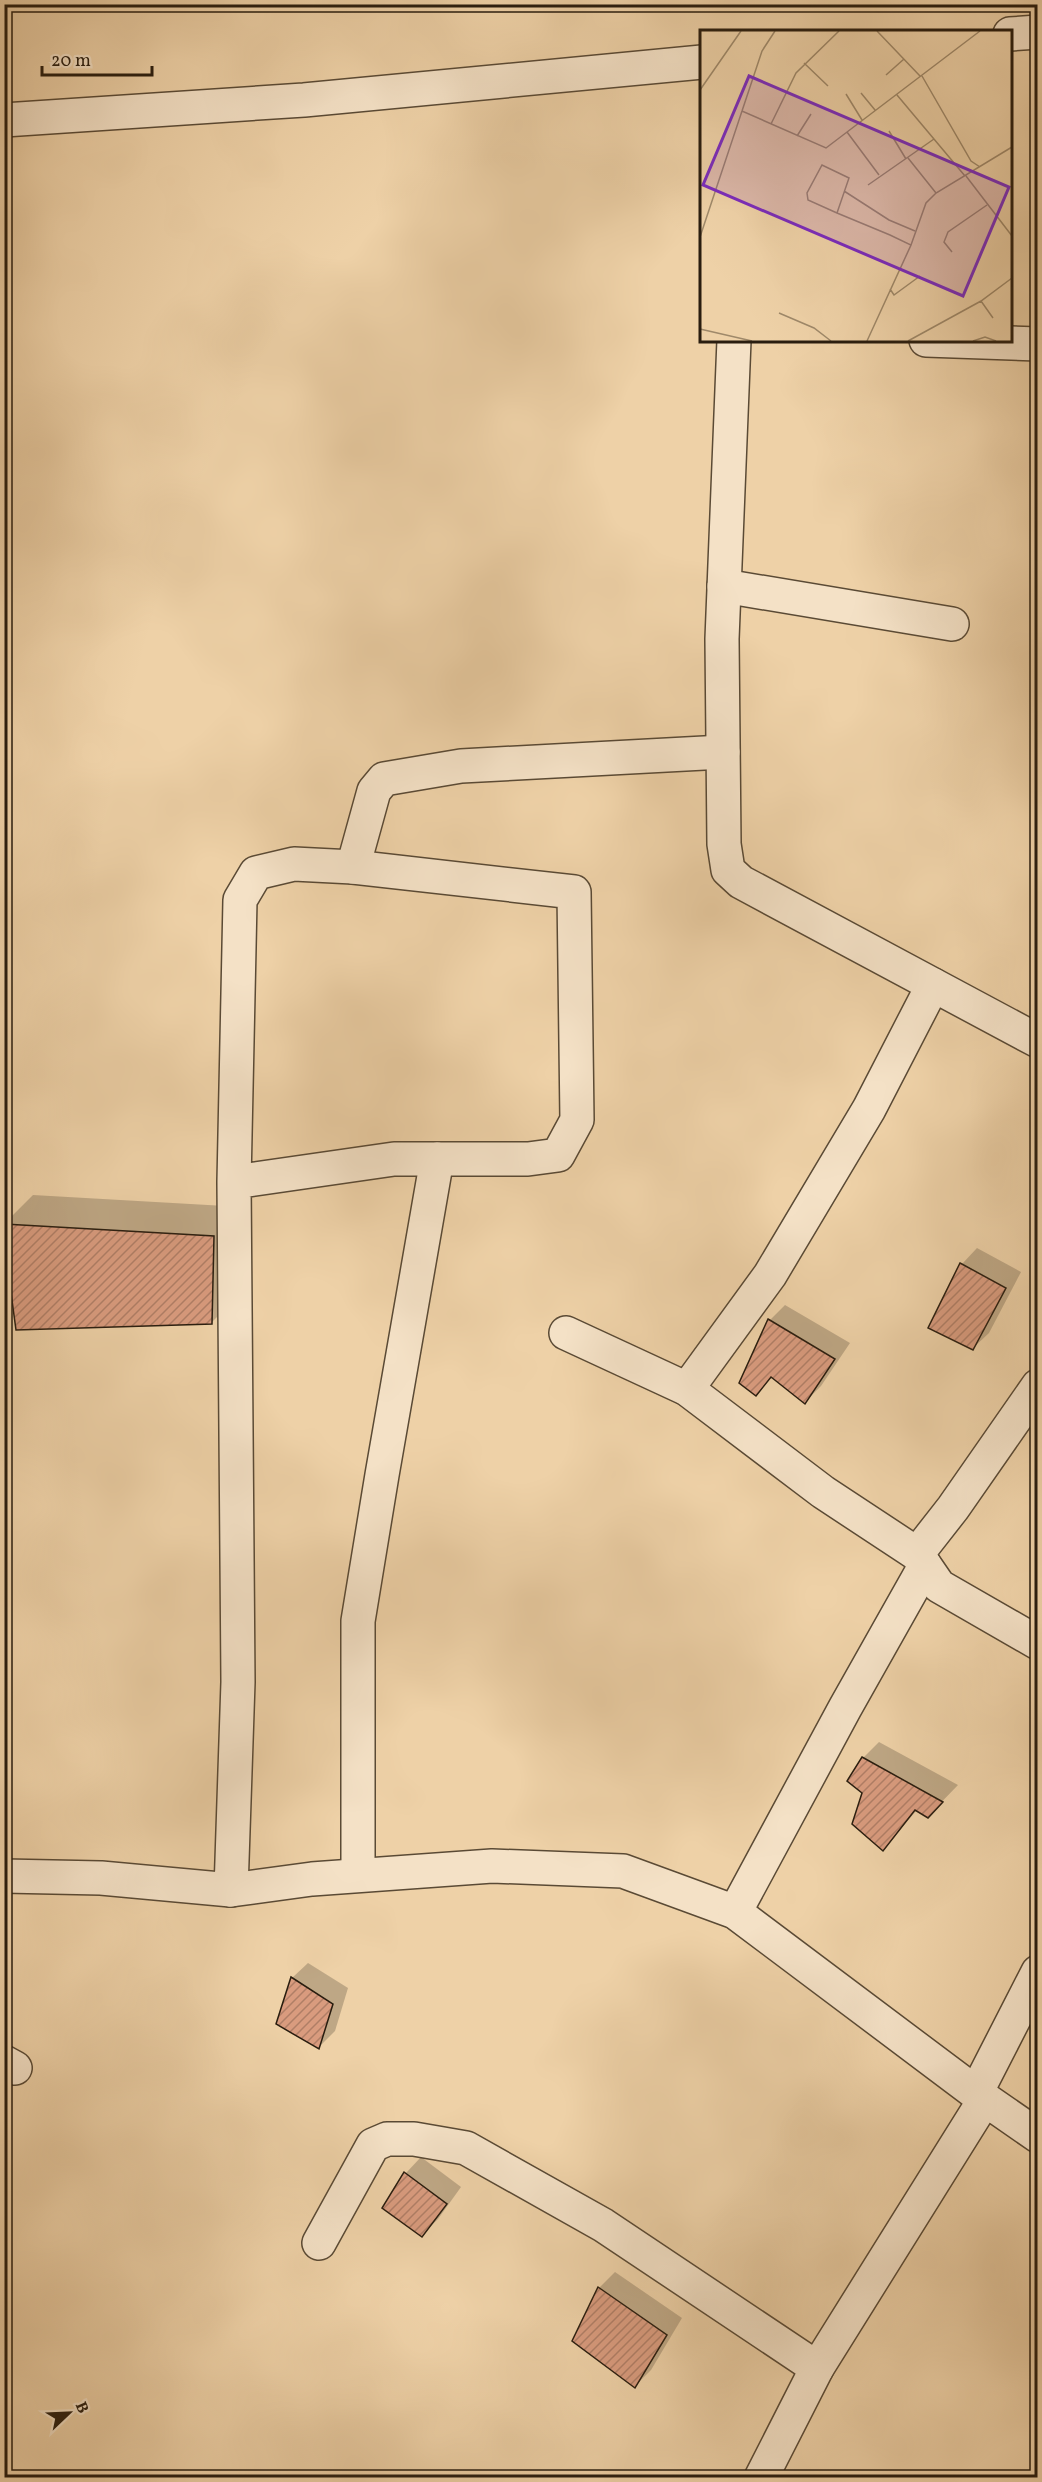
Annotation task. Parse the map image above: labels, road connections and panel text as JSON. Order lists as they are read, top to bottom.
{
  "scale_bar": "20 m",
  "north": "top right"
}
